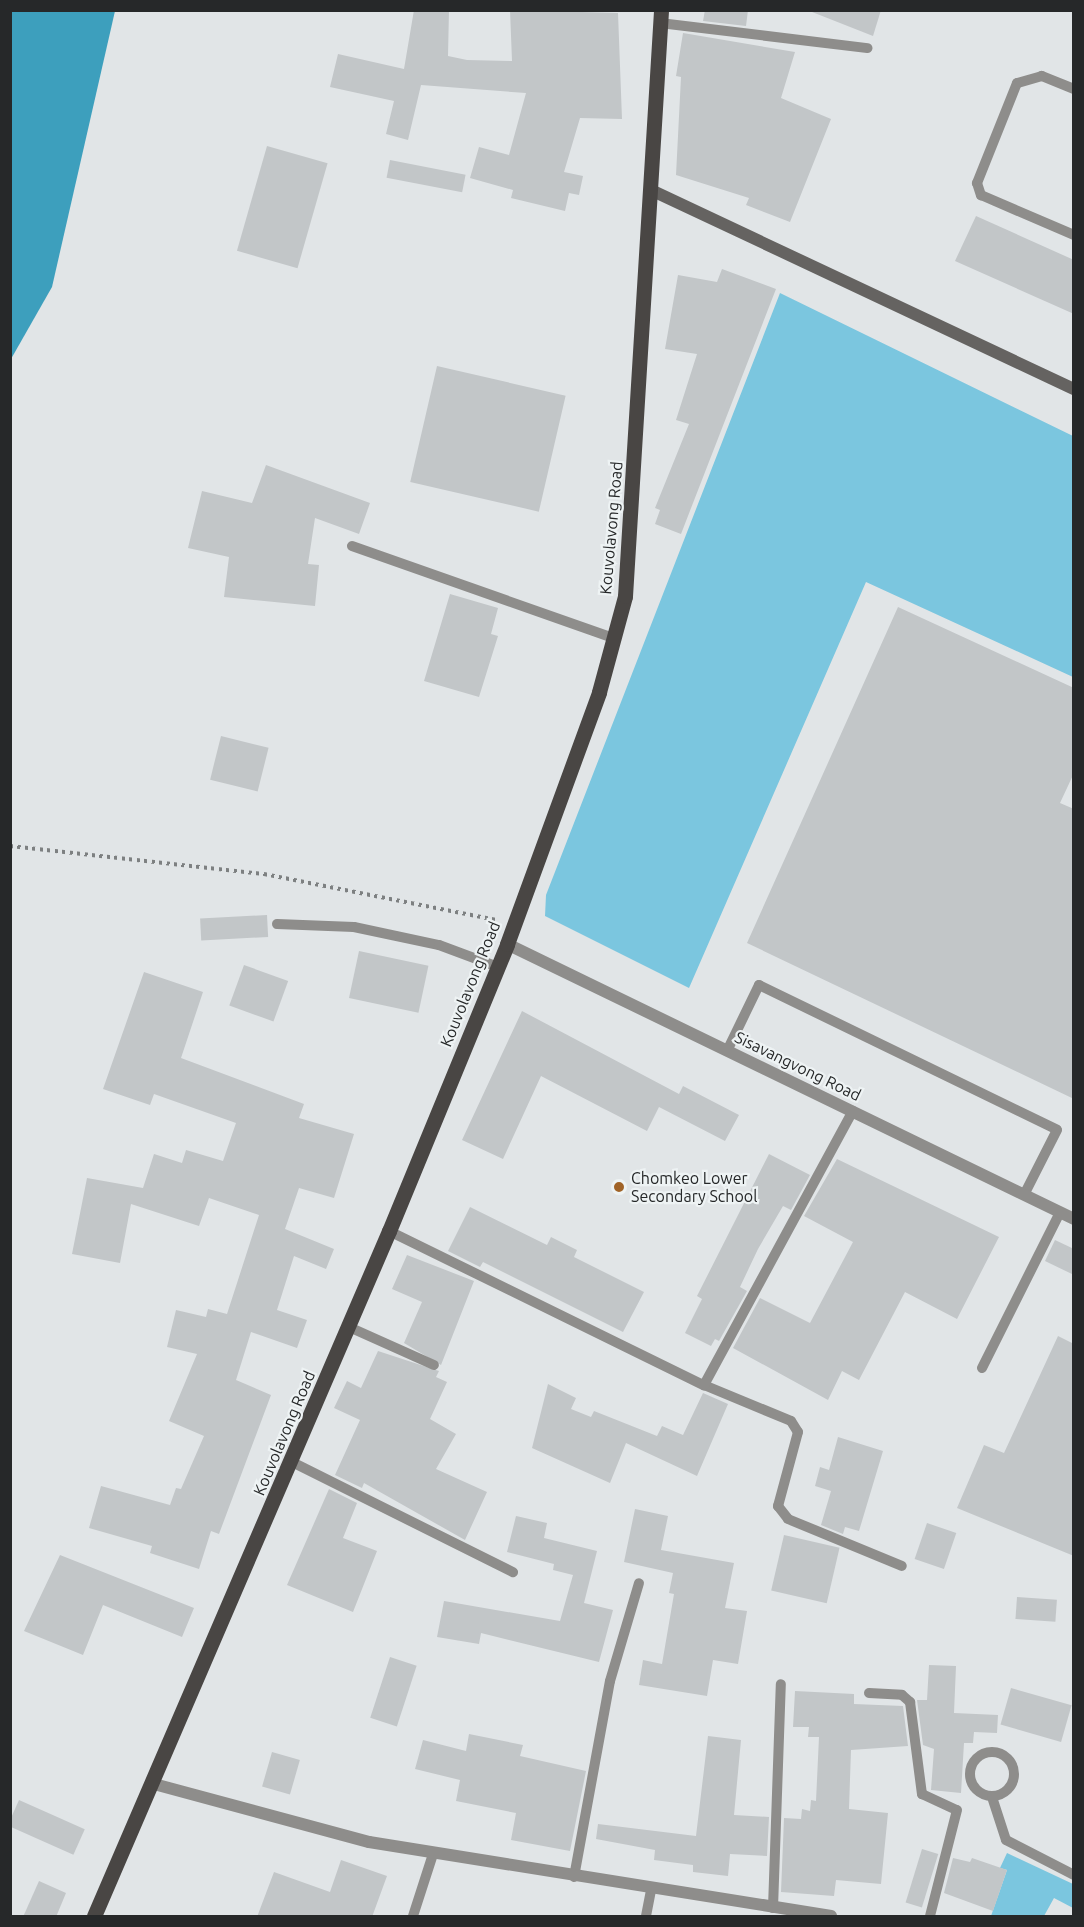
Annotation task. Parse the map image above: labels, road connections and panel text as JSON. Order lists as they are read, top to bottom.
{
  "streets": {
    "main road": ["Kouvolavong Road"],
    "street": ["Sisavangvong Road"]
  },
  "crossings": [
    ["Kouvolavong Road", "Sisavangvong Road"]
  ],
  "places": ["Chomkeo Lower Secondary School"]
}
